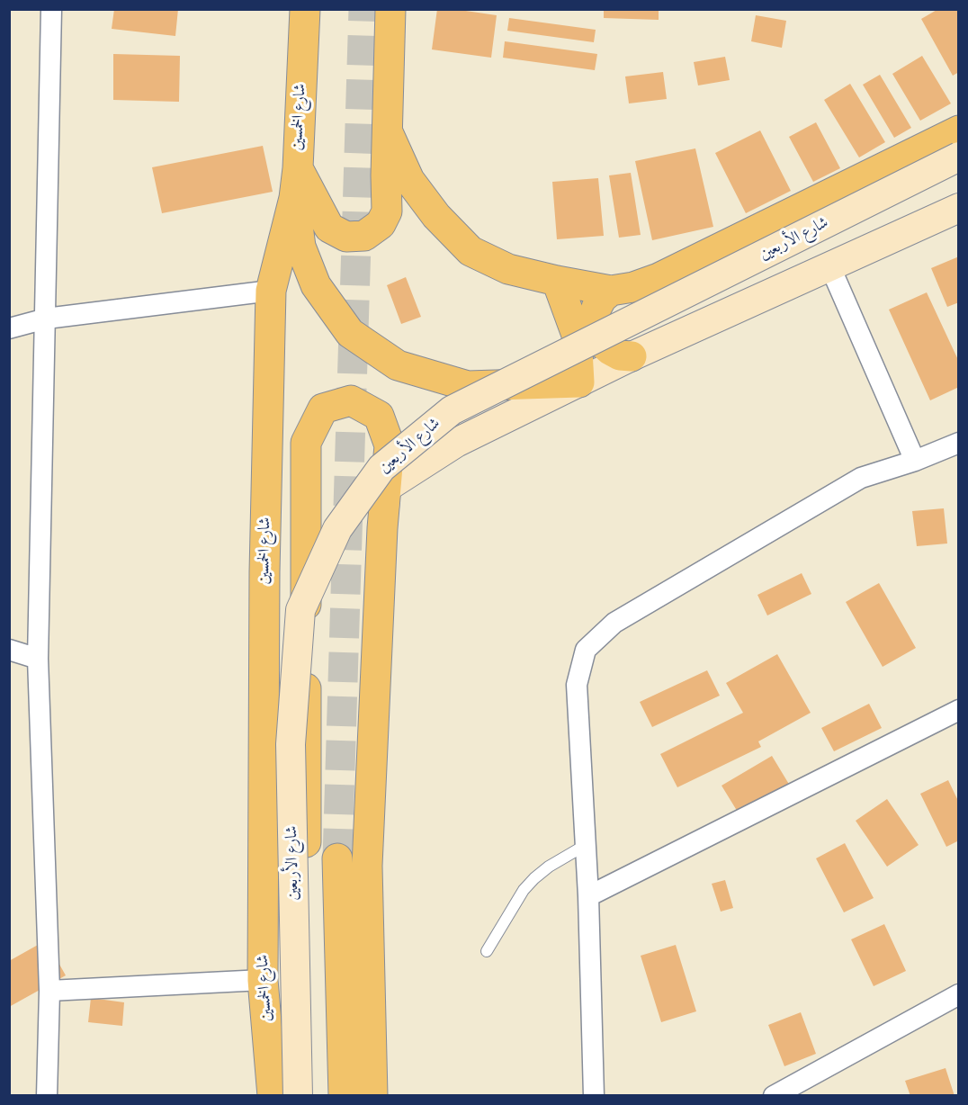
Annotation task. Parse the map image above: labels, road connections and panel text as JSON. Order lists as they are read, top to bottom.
{
  "streets": {
    "main road": ["شارع الخمسين", "شارع الأربعين"]
  }
}
